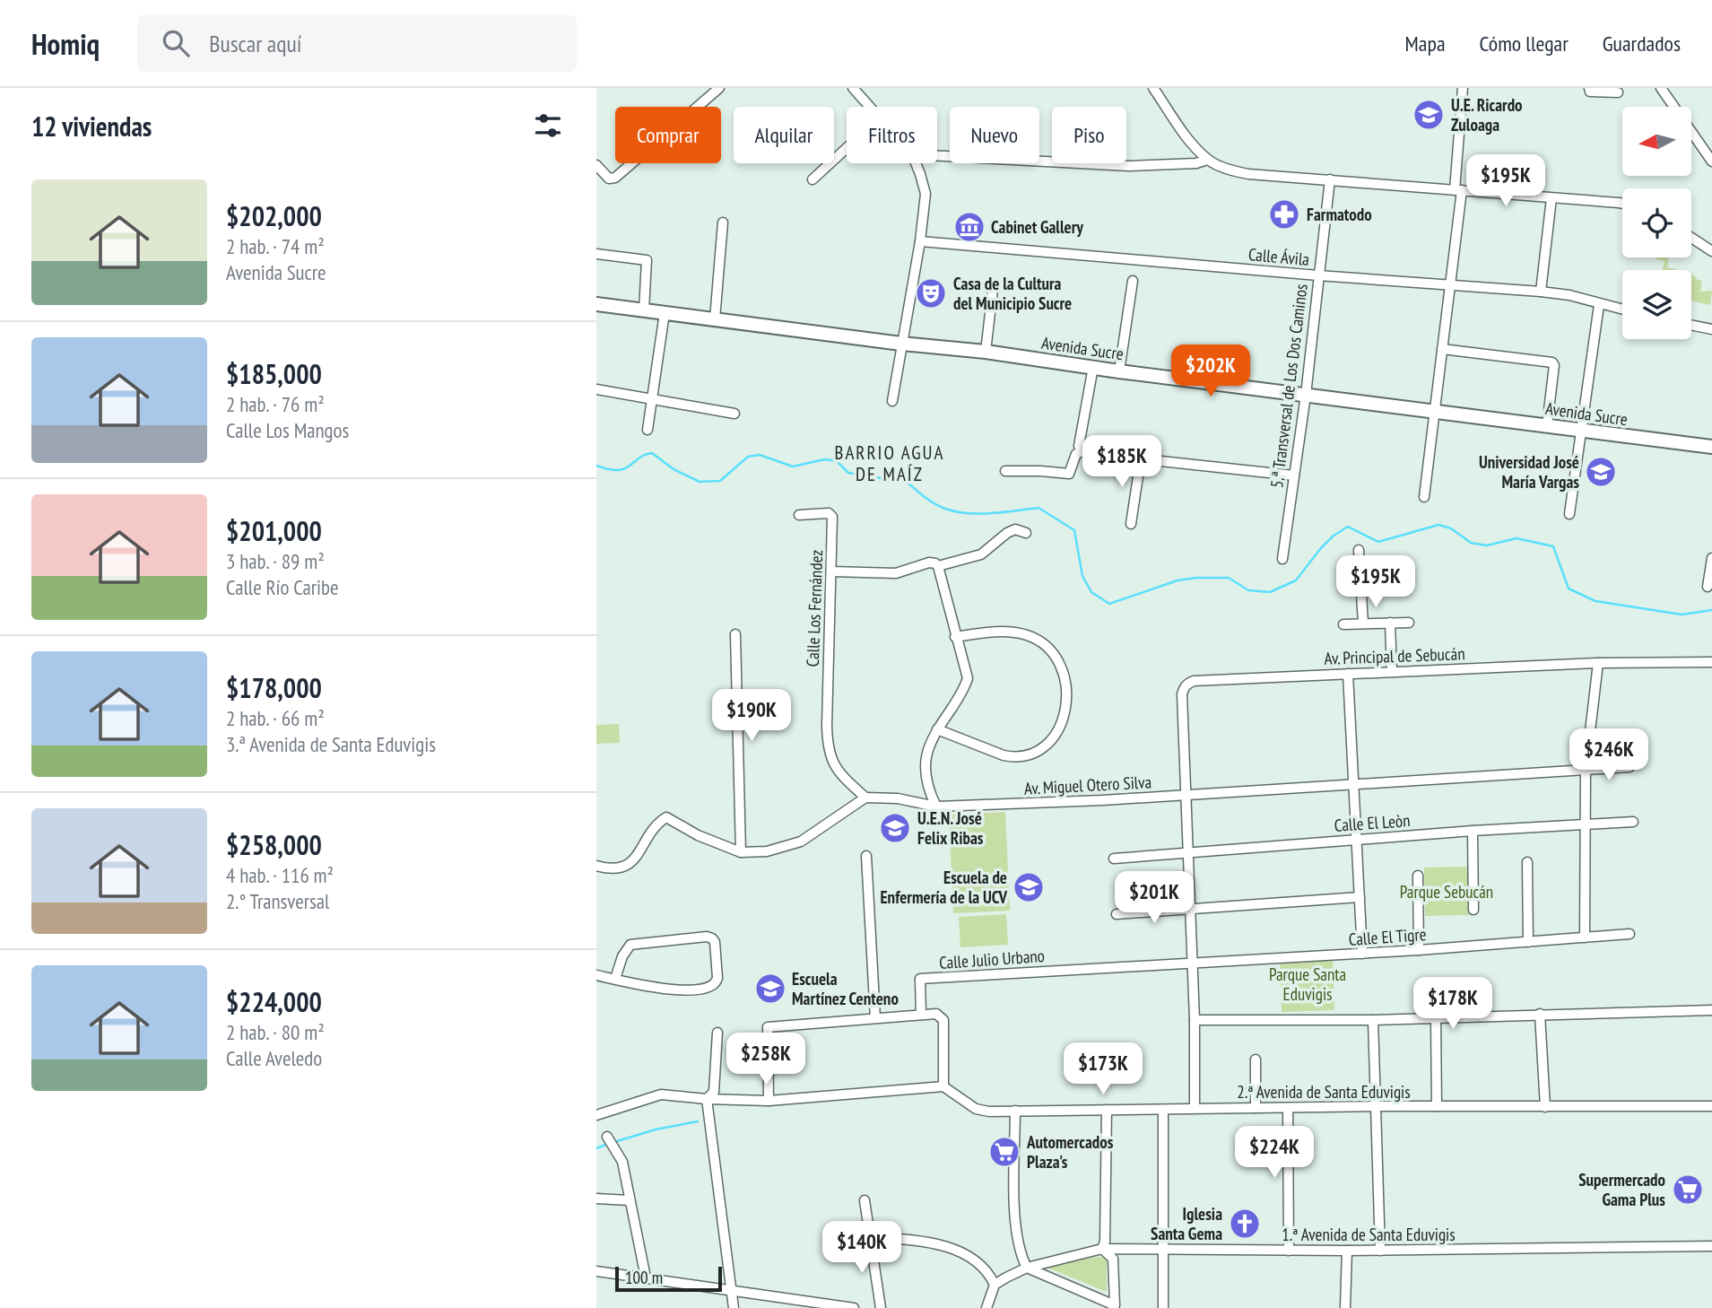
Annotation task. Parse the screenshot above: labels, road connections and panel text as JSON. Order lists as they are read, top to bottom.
{
  "streets": {
    "main road": ["Avenida Sucre"],
    "street": [
      "Calle Ávila",
      "5.ª Transversal de Los Dos Caminos",
      "Calle Los Fernández",
      "Av. Principal de Sebucán",
      "Av. Miguel Otero Silva",
      "Calle El Leòn",
      "Calle El Tigre",
      "Calle Julio Urbano",
      "2.ª Avenida de Santa Eduvigis",
      "1.ª Avenida de Santa Eduvigis"
    ]
  },
  "crossings": [
    ["Calle Ávila", "5.ª Transversal de Los Dos Caminos"],
    ["Avenida Sucre", "5.ª Transversal de Los Dos Caminos"],
    ["Calle Los Fernández", "Av. Miguel Otero Silva"],
    ["Av. Principal de Sebucán", "Av. Miguel Otero Silva"],
    ["Calle El Tigre", "Calle Julio Urbano"]
  ],
  "districts": ["BARRIO AGUA DE MAÍZ"],
  "parks": ["Parque Sebucán", "Parque Santa Eduvigis"],
  "places": {
    "school or university": [
      "U.E. Ricardo Zuloaga",
      "Universidad José María Vargas",
      "U.E.N. José Felix Ribas",
      "Escuela de Enfermería de la UCV",
      "Escuela Martínez Centeno"
    ],
    "pharmacy": ["Farmatodo"],
    "museum": ["Cabinet Gallery"],
    "theatre": ["Casa de la Cultura del Municipio Sucre"],
    "supermarket": ["Automercados Plaza's", "Supermercado Gama Plus"],
    "church": ["Iglesia Santa Gema"]
  },
  "scale_bar": "100 m",
  "north": "left",
  "page": {
    "header": "Homiq",
    "search": "Buscar aquí",
    "nav": ["Mapa", "Cómo llegar", "Guardados"],
    "heading": "12 viviendas",
    "chip": [
      "Comprar",
      "Alquilar",
      "Filtros",
      "Nuevo",
      "Piso"
    ],
    "price": [
      "$195K",
      "$202K",
      "$185K",
      "$195K",
      "$190K",
      "$246K",
      "$201K",
      "$178K",
      "$258K",
      "$173K",
      "$224K",
      "$140K"
    ],
    "list": [
      {
        "name": "$202,000",
        "note": "2 hab. · 74 m² · Avenida Sucre"
      },
      {
        "name": "$185,000",
        "note": "2 hab. · 76 m² · Calle Los Mangos"
      },
      {
        "name": "$201,000",
        "note": "3 hab. · 89 m² · Calle Río Caribe"
      },
      {
        "name": "$178,000",
        "note": "2 hab. · 66 m² · 3.ª Avenida de Santa Eduvigis"
      },
      {
        "name": "$258,000",
        "note": "4 hab. · 116 m² · 2.° Transversal"
      },
      {
        "name": "$224,000",
        "note": "2 hab. · 80 m² · Calle Aveledo"
      }
    ],
    "scale": "100 m"
  }
}
